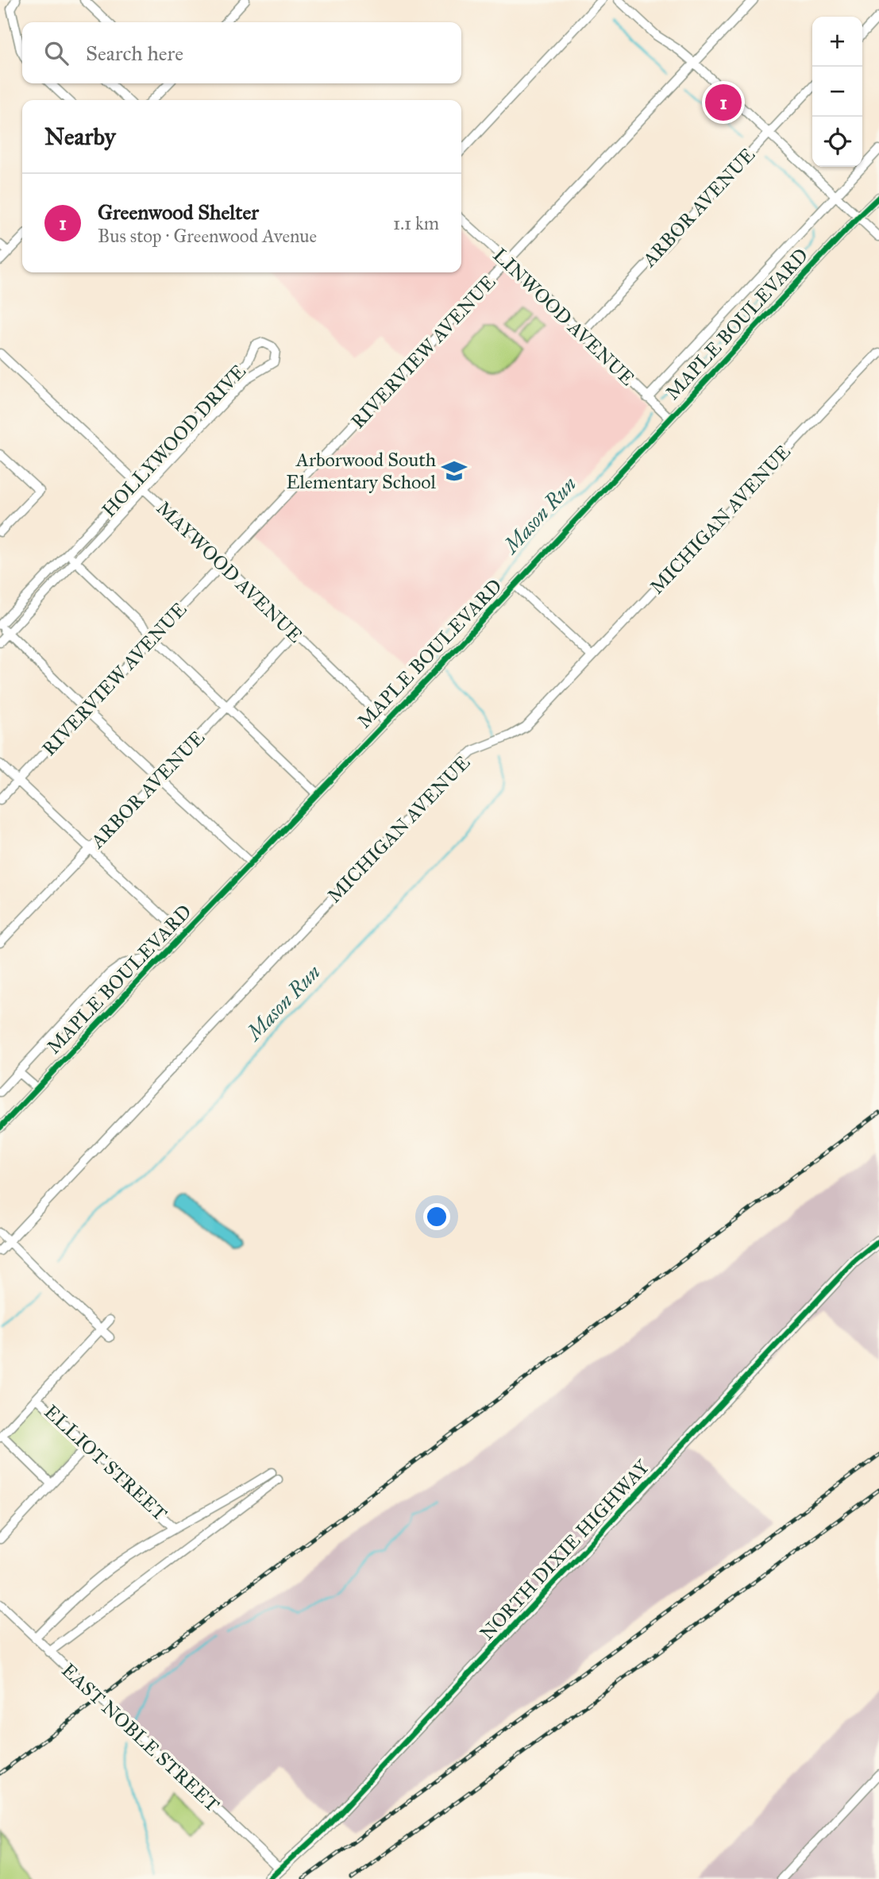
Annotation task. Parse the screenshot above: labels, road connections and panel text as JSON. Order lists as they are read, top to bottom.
{
  "streets": {
    "main road": ["NORTH DIXIE HIGHWAY"],
    "street": [
      "ARBOR AVENUE",
      "LINWOOD AVENUE",
      "MAPLE BOULEVARD",
      "RIVERVIEW AVENUE",
      "HOLLYWOOD DRIVE",
      "MICHIGAN AVENUE",
      "MAYWOOD AVENUE",
      "ELLIOT STREET",
      "EAST NOBLE STREET"
    ]
  },
  "crossings": [
    ["ARBOR AVENUE", "LINWOOD AVENUE"],
    ["ARBOR AVENUE", "MAYWOOD AVENUE"],
    ["LINWOOD AVENUE", "MAPLE BOULEVARD"],
    ["LINWOOD AVENUE", "RIVERVIEW AVENUE"],
    ["MAPLE BOULEVARD", "MAYWOOD AVENUE"],
    ["RIVERVIEW AVENUE", "MAYWOOD AVENUE"],
    ["HOLLYWOOD DRIVE", "MAYWOOD AVENUE"],
    ["NORTH DIXIE HIGHWAY", "EAST NOBLE STREET"]
  ],
  "water": ["Mason Run"],
  "places": {
    "school or university": ["Arborwood South Elementary School"]
  },
  "page": {
    "map_buttons": ["+", "−"],
    "search": "Search here",
    "pins": "1",
    "heading": "Nearby",
    "list": [
      {
        "mark": "1",
        "name": "Greenwood Shelter",
        "note": "Bus stop · Greenwood Avenue",
        "value": "1.1 km"
      }
    ]
  }
}
